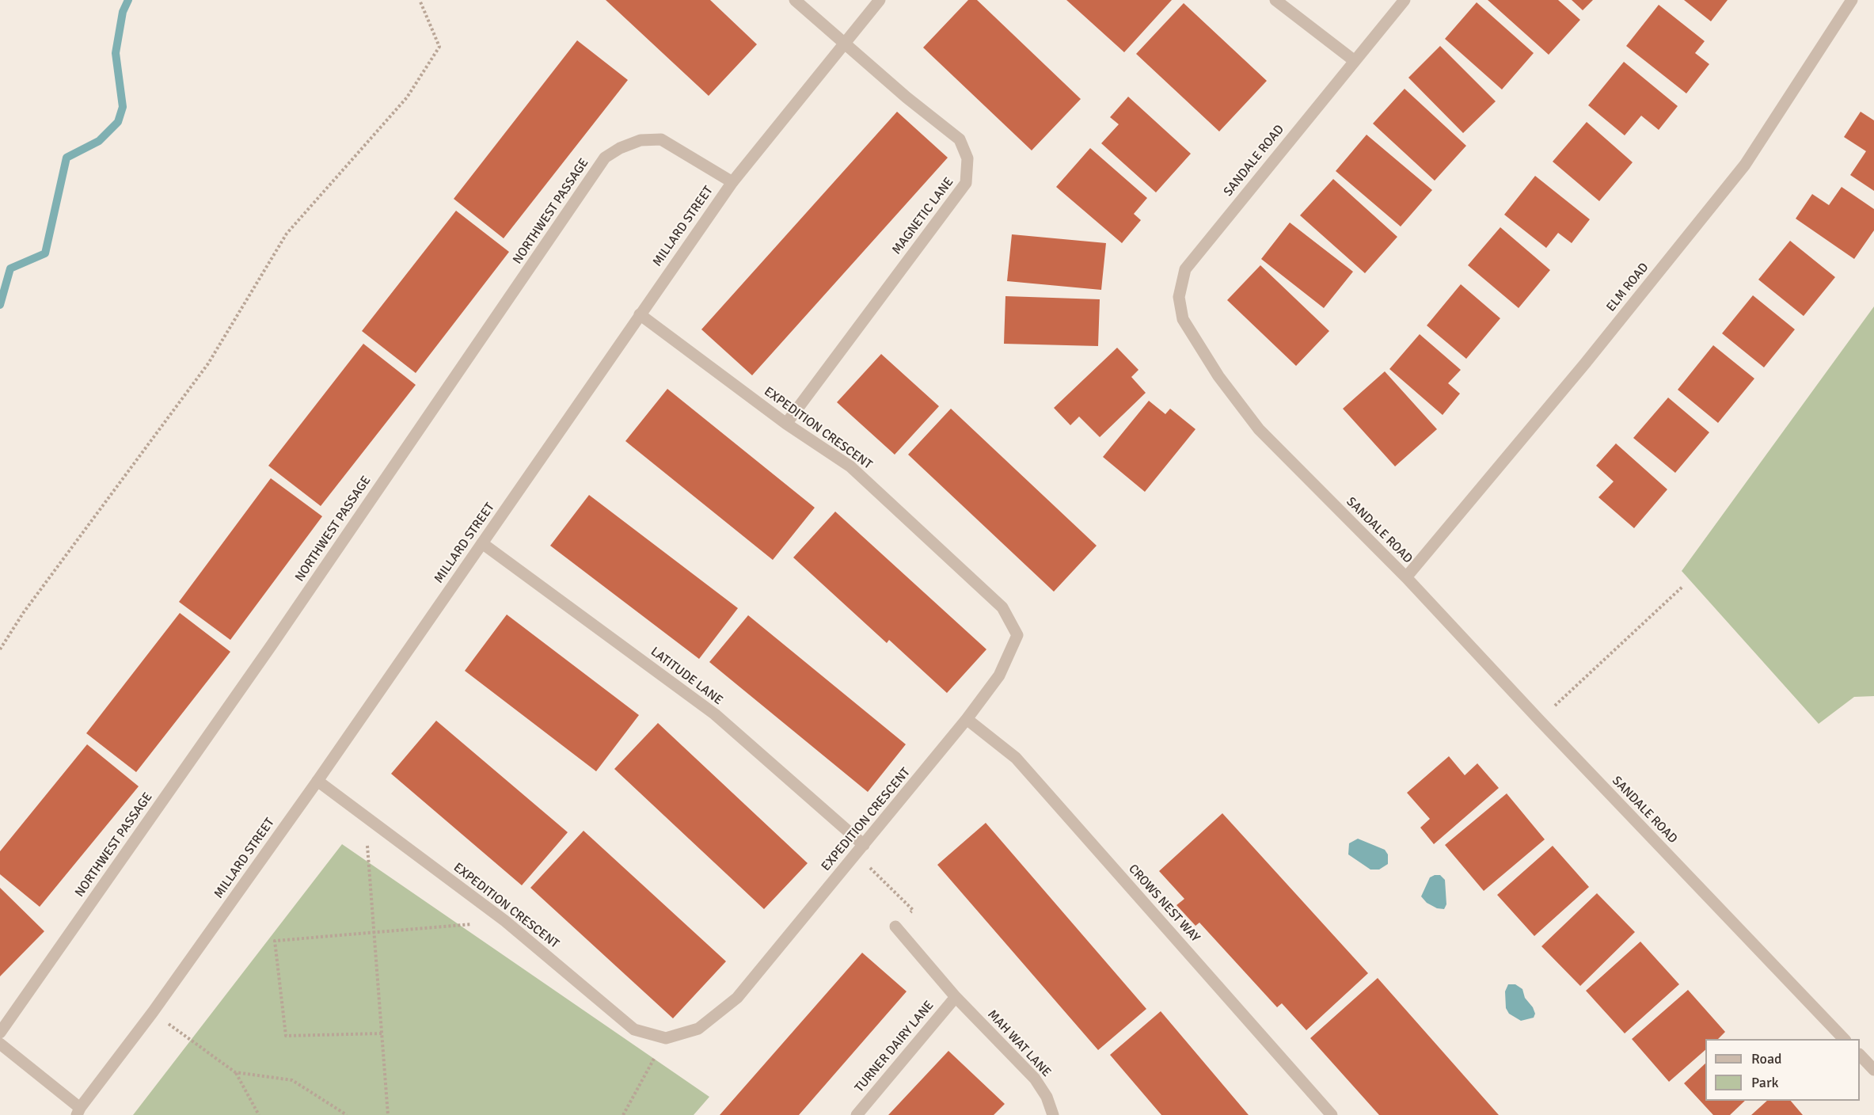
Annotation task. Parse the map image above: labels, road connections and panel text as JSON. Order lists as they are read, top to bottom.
{
  "streets": {
    "street": [
      "SANDALE ROAD",
      "NORTHWEST PASSAGE",
      "MAGNETIC LANE",
      "MILLARD STREET",
      "ELM ROAD",
      "EXPEDITION CRESCENT",
      "LATITUDE LANE",
      "CROWS NEST WAY",
      "MAH WAT LANE",
      "TURNER DAIRY LANE"
    ]
  },
  "crossings": [
    ["SANDALE ROAD", "ELM ROAD"],
    ["NORTHWEST PASSAGE", "MILLARD STREET"],
    ["MAGNETIC LANE", "MILLARD STREET"],
    ["MAGNETIC LANE", "EXPEDITION CRESCENT"],
    ["MILLARD STREET", "EXPEDITION CRESCENT"],
    ["MILLARD STREET", "LATITUDE LANE"],
    ["EXPEDITION CRESCENT", "LATITUDE LANE"],
    ["EXPEDITION CRESCENT", "CROWS NEST WAY"],
    ["MAH WAT LANE", "TURNER DAIRY LANE"]
  ],
  "legend": ["Road", "Park"]
}
